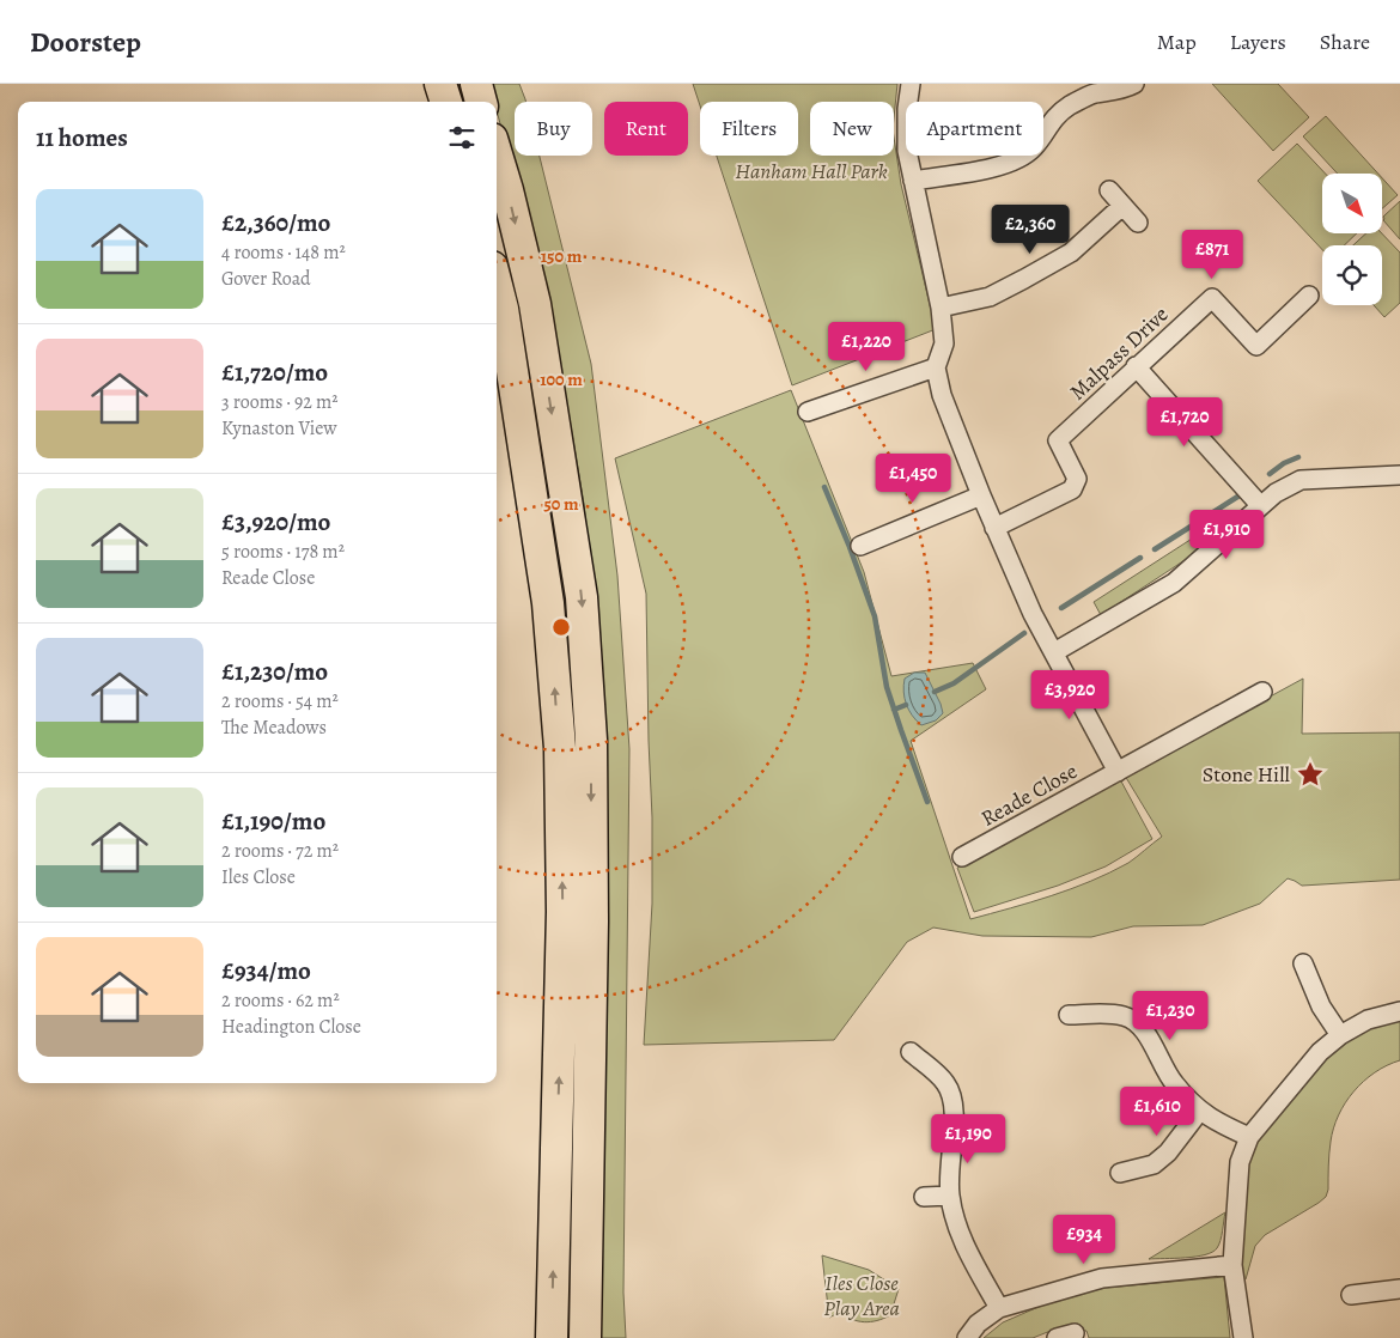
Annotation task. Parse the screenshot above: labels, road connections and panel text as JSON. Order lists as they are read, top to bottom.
{
  "streets": {
    "street": ["Malpass Drive", "Reade Close"]
  },
  "parks": ["Hanham Hall Park", "Iles Close Play Area"],
  "places": {
    "place": ["Stone Hill"]
  },
  "north": "bottom right",
  "page": {
    "header": "Doorstep",
    "nav": ["Map", "Layers", "Share"],
    "chip": [
      "Buy",
      "Rent",
      "Filters",
      "New",
      "Apartment"
    ],
    "heading": "11 homes",
    "list": [
      {
        "name": "£2,360/mo",
        "note": "4 rooms · 148 m² · Gover Road"
      },
      {
        "name": "£1,720/mo",
        "note": "3 rooms · 92 m² · Kynaston View"
      },
      {
        "name": "£3,920/mo",
        "note": "5 rooms · 178 m² · Reade Close"
      },
      {
        "name": "£1,230/mo",
        "note": "2 rooms · 54 m² · The Meadows"
      },
      {
        "name": "£1,190/mo",
        "note": "2 rooms · 72 m² · Iles Close"
      },
      {
        "name": "£934/mo",
        "note": "2 rooms · 62 m² · Headington Close"
      }
    ],
    "price": [
      "£2,360",
      "£871",
      "£1,220",
      "£1,720",
      "£1,450",
      "£1,910",
      "£3,920",
      "£1,230",
      "£1,610",
      "£1,190",
      "£934"
    ]
  },
  "rings": ["150 m", "100 m", "50 m"]
}
